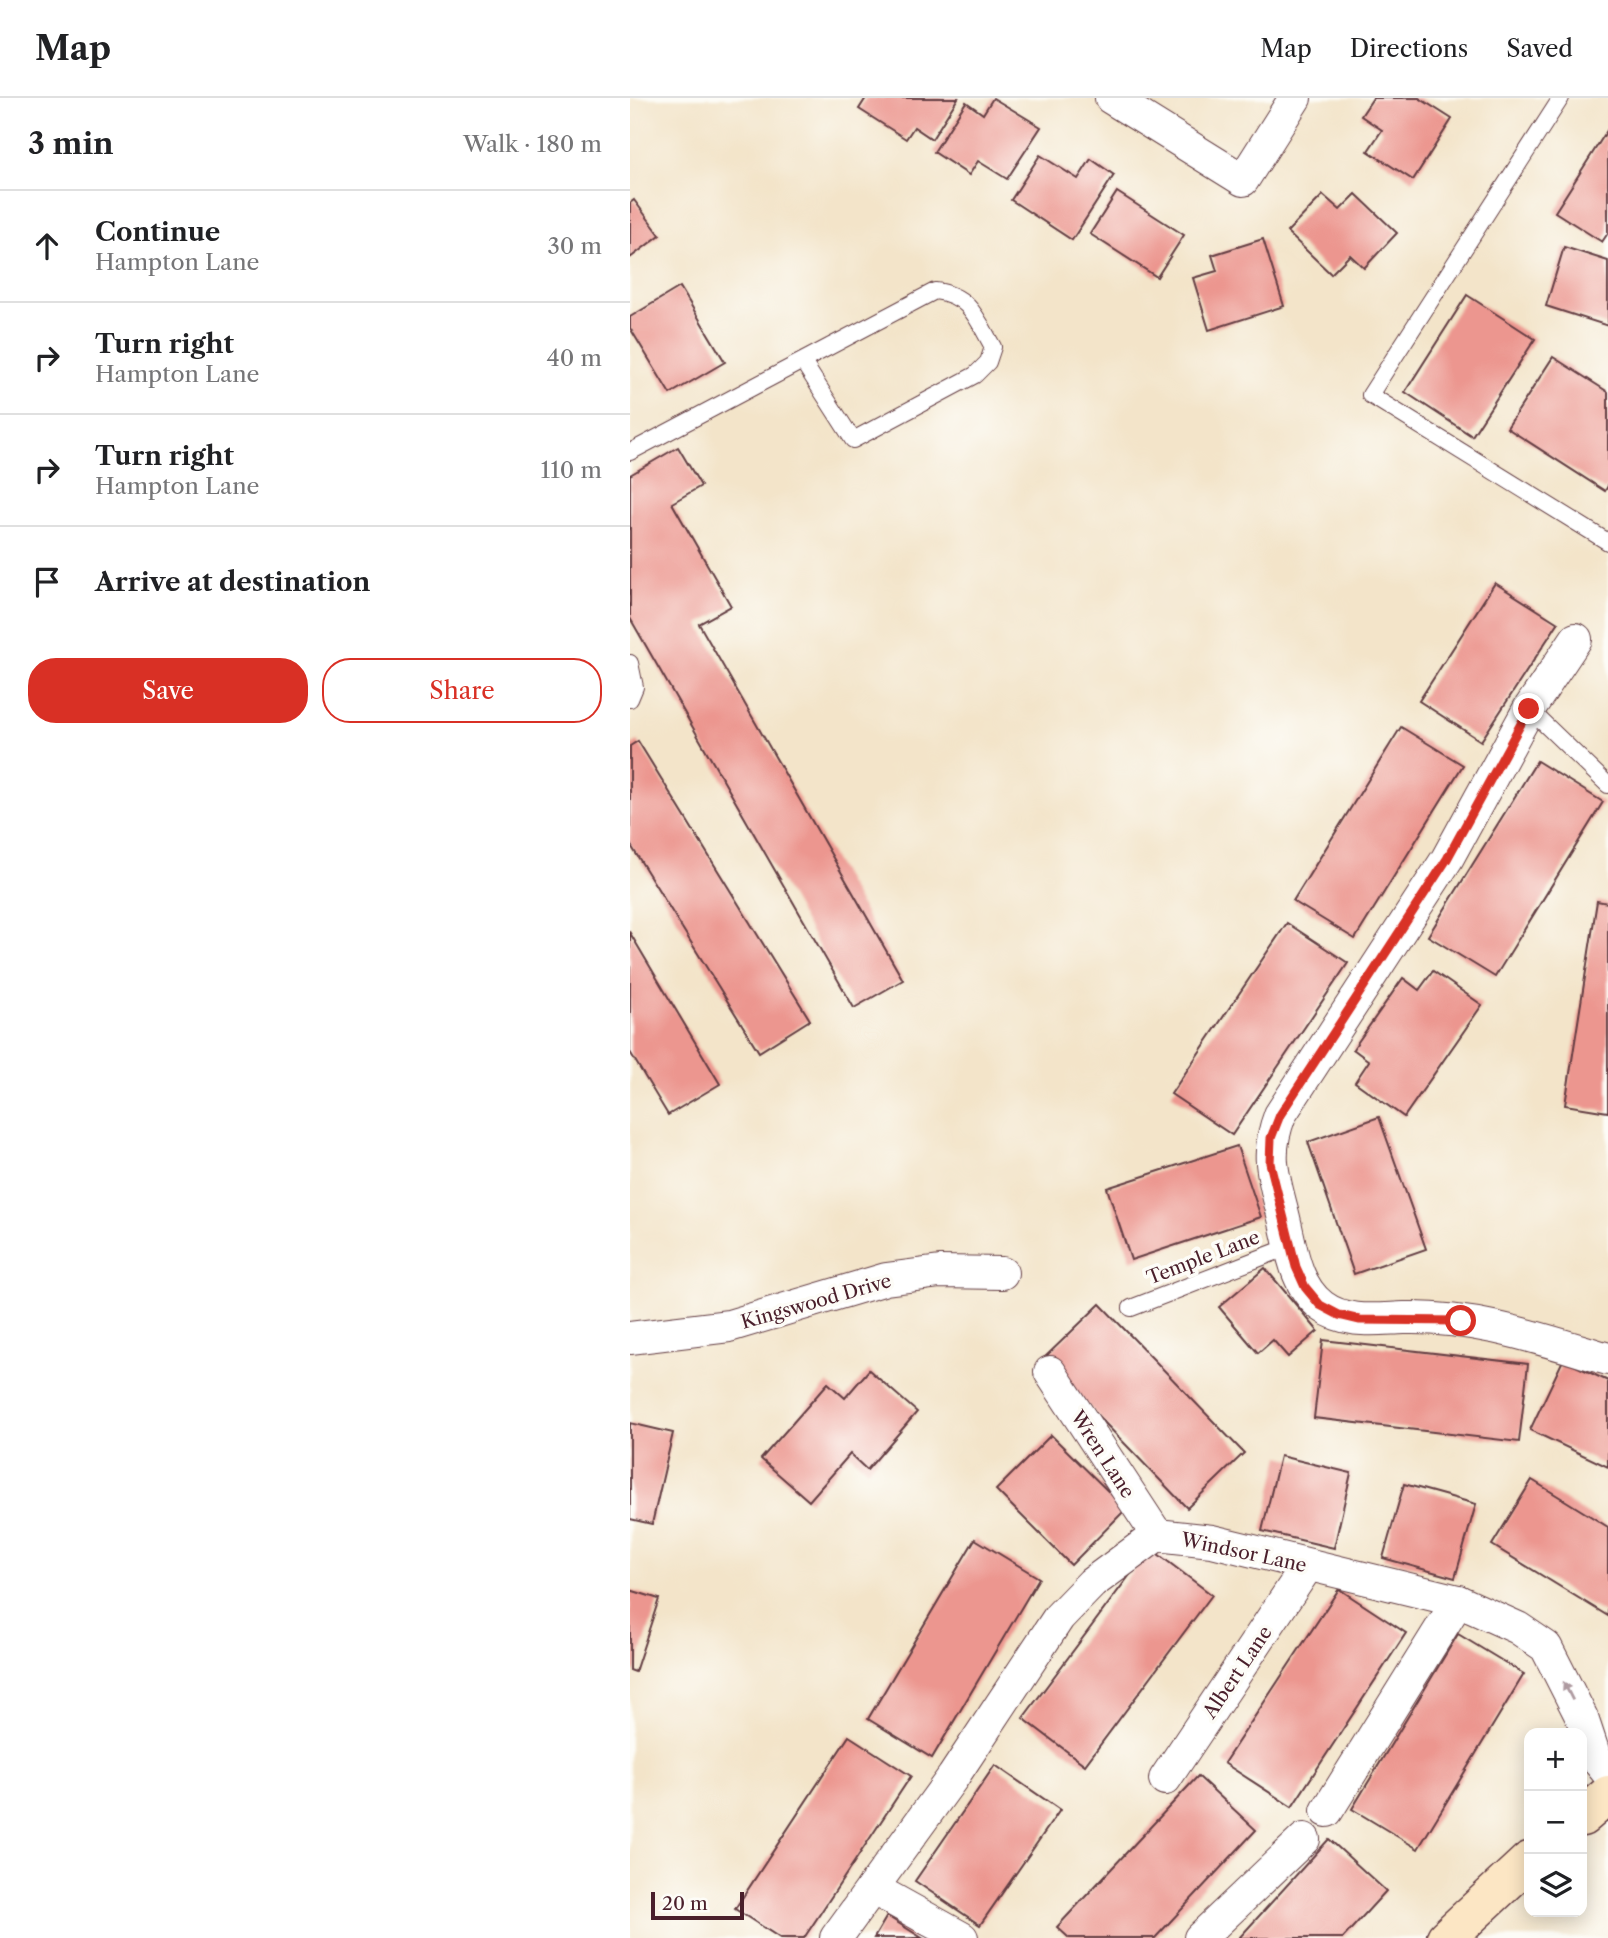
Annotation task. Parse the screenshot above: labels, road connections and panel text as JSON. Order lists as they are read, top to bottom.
{
  "streets": {
    "street": [
      "Kingswood Drive",
      "Wren Lane",
      "Windsor Lane",
      "Albert Lane"
    ],
    "lane": ["Temple Lane"]
  },
  "crossings": [
    ["Wren Lane", "Windsor Lane"],
    ["Windsor Lane", "Albert Lane"]
  ],
  "scale_bar": "20 m",
  "page": {
    "header": "Map",
    "nav": ["Map", "Directions", "Saved"],
    "heading": ["3 min", "Walk · 180 m"],
    "list": [
      ["Continue", "Hampton Lane", "30 m"],
      ["Turn right", "Hampton Lane", "40 m"],
      ["Turn right", "Hampton Lane", "110 m"],
      "Arrive at destination"
    ],
    "buttons": ["Save", "Share"],
    "map_buttons": ["+", "−"],
    "scale": "20 m"
  }
}
